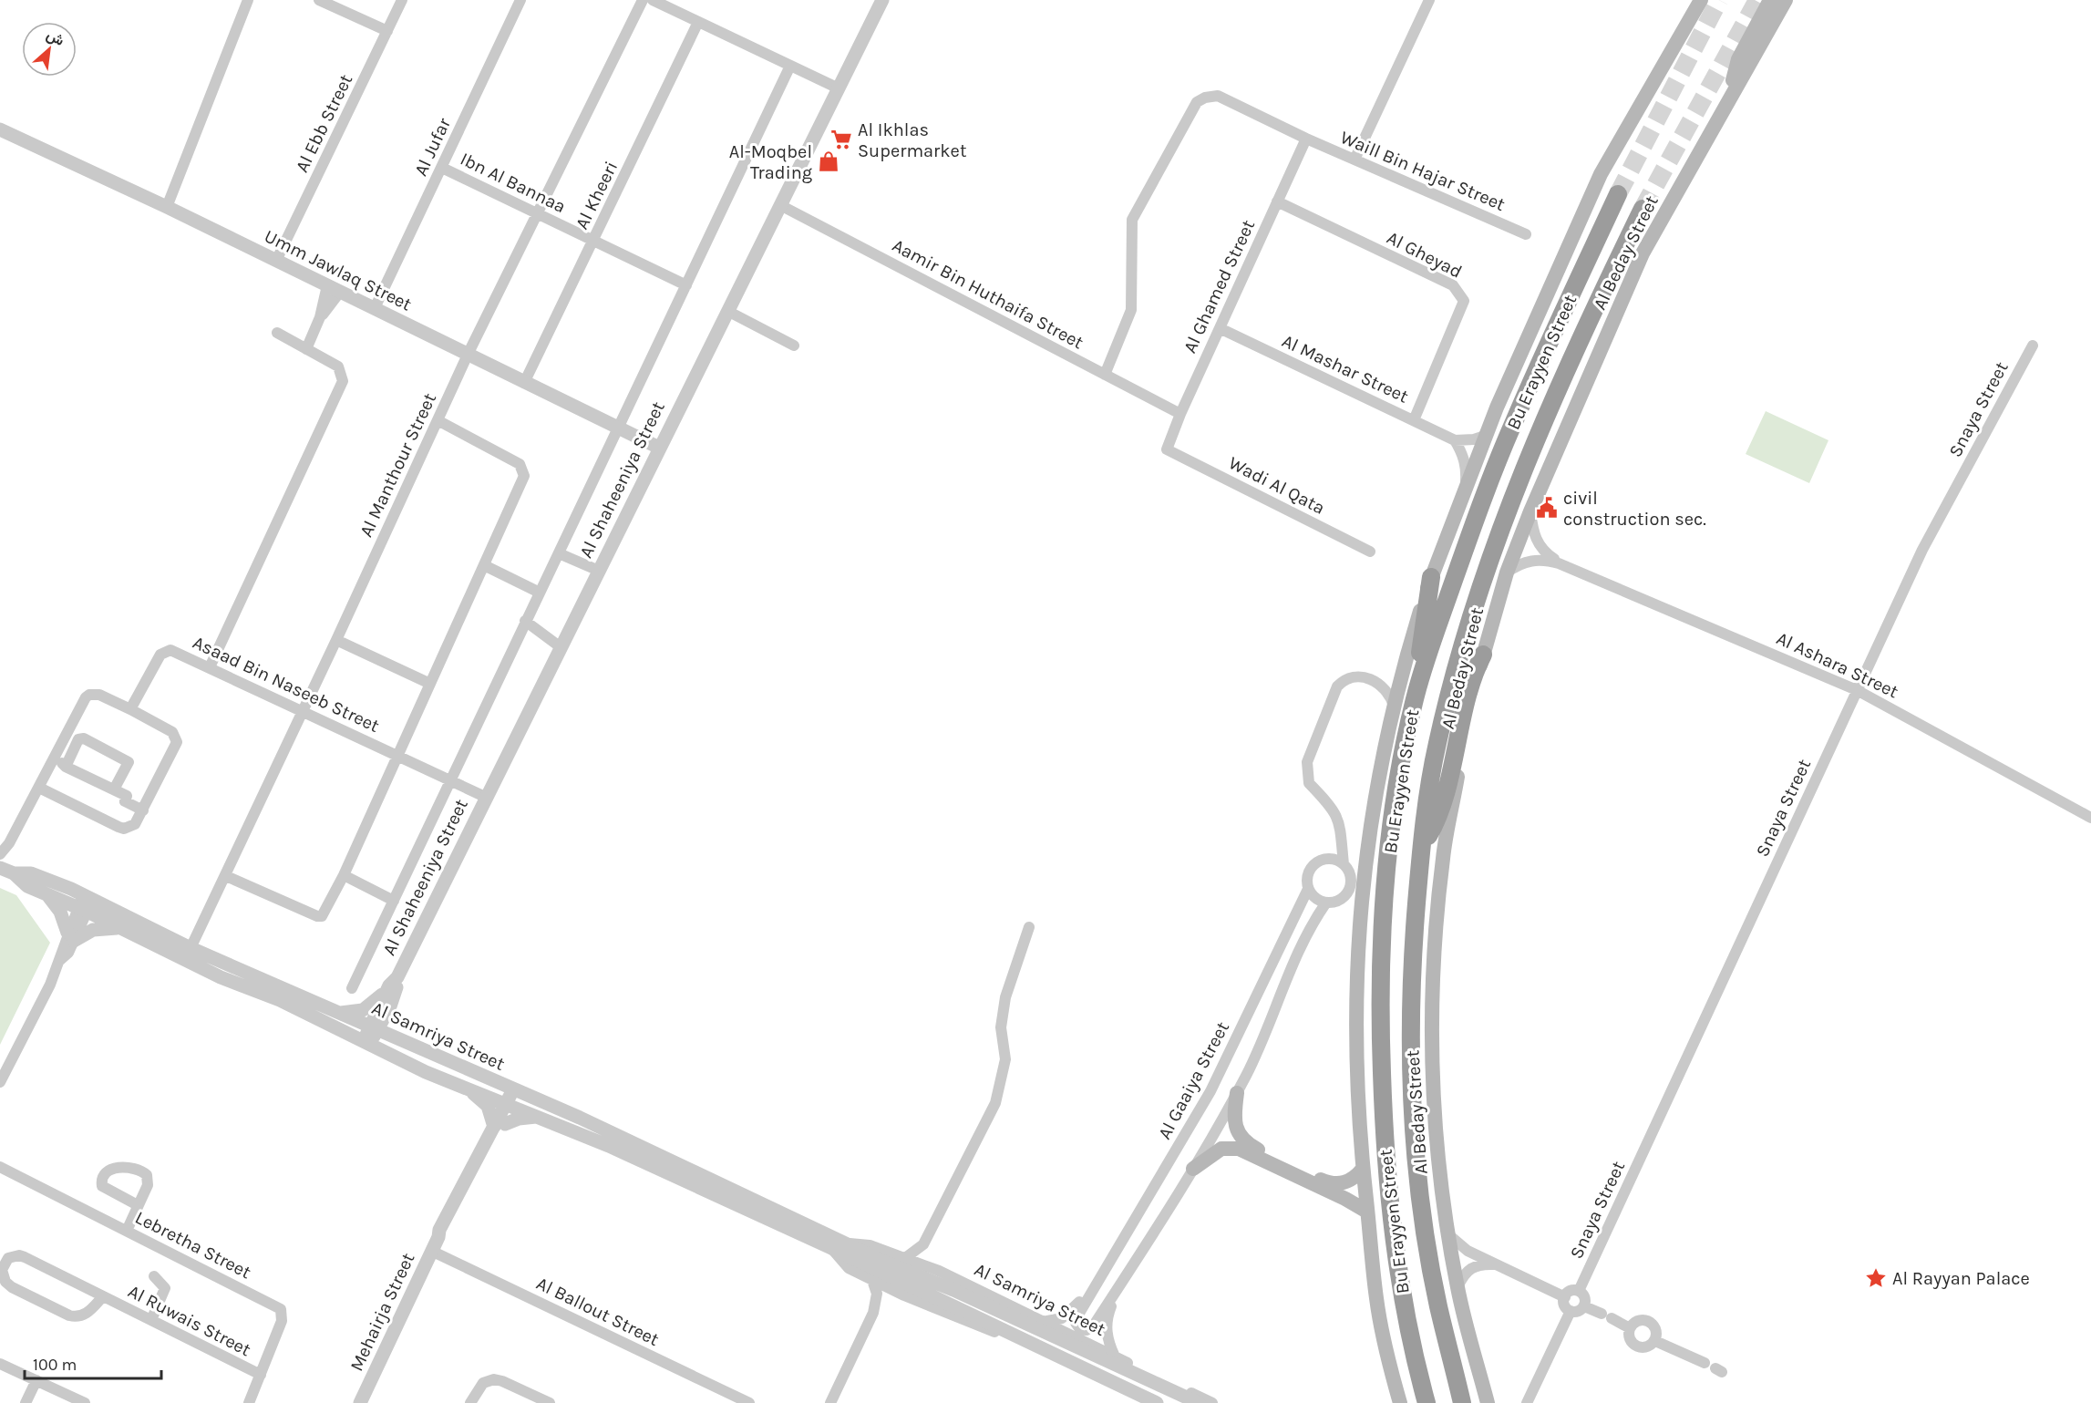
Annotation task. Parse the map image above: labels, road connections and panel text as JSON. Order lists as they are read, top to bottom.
{
  "streets": {
    "highway": ["Bu Erayyen Street"],
    "main road": ["Al Beday Street"],
    "street": [
      "Al Ebb Street",
      "Al Jufar",
      "Waill Bin Hajar Street",
      "Ibn Al Bannaa",
      "Al Kheeri",
      "Al Gheyad",
      "Umm Jawlaq Street",
      "Al Ghamed Street",
      "Aamir Bin Huthaifa Street",
      "Al Mashar Street",
      "Snaya Street",
      "Al Manthour Street",
      "Al Shaheeniya Street",
      "Wadi Al Qata",
      "Al Ashara Street",
      "Asaad Bin Naseeb Street",
      "Al Samriya Street",
      "Al Gaaiya Street",
      "Lebretha Street",
      "Al Ballout Street",
      "Mehairja Street",
      "Al Ruwais Street"
    ]
  },
  "crossings": [
    ["Al Ebb Street", "Umm Jawlaq Street"],
    ["Al Jufar", "Ibn Al Bannaa"],
    ["Al Jufar", "Umm Jawlaq Street"],
    ["Waill Bin Hajar Street", "Al Ghamed Street"],
    ["Waill Bin Hajar Street", "Aamir Bin Huthaifa Street"],
    ["Ibn Al Bannaa", "Al Kheeri"],
    ["Ibn Al Bannaa", "Al Manthour Street"],
    ["Ibn Al Bannaa", "Al Shaheeniya Street"],
    ["Al Kheeri", "Umm Jawlaq Street"],
    ["Al Beday Street", "Al Ashara Street"],
    ["Al Gheyad", "Al Ghamed Street"],
    ["Al Gheyad", "Al Mashar Street"],
    ["Umm Jawlaq Street", "Al Manthour Street"],
    ["Umm Jawlaq Street", "Al Shaheeniya Street"],
    ["Al Ghamed Street", "Aamir Bin Huthaifa Street"],
    ["Al Ghamed Street", "Al Mashar Street"],
    ["Al Ghamed Street", "Wadi Al Qata"],
    ["Aamir Bin Huthaifa Street", "Al Shaheeniya Street"],
    ["Snaya Street", "Al Ashara Street"],
    ["Al Manthour Street", "Asaad Bin Naseeb Street"],
    ["Al Manthour Street", "Al Samriya Street"],
    ["Al Shaheeniya Street", "Asaad Bin Naseeb Street"],
    ["Al Shaheeniya Street", "Al Samriya Street"],
    ["Al Samriya Street", "Al Gaaiya Street"],
    ["Al Samriya Street", "Mehairja Street"],
    ["Lebretha Street", "Al Ruwais Street"],
    ["Al Ballout Street", "Mehairja Street"]
  ],
  "places": {
    "supermarket": ["Al Ikhlas Supermarket"],
    "shop": ["Al-Moqbel Trading"],
    "public building": ["civil construction sec."],
    "place": ["Al Rayyan Palace"]
  },
  "scale_bar": "100 m",
  "north": "top right"
}
